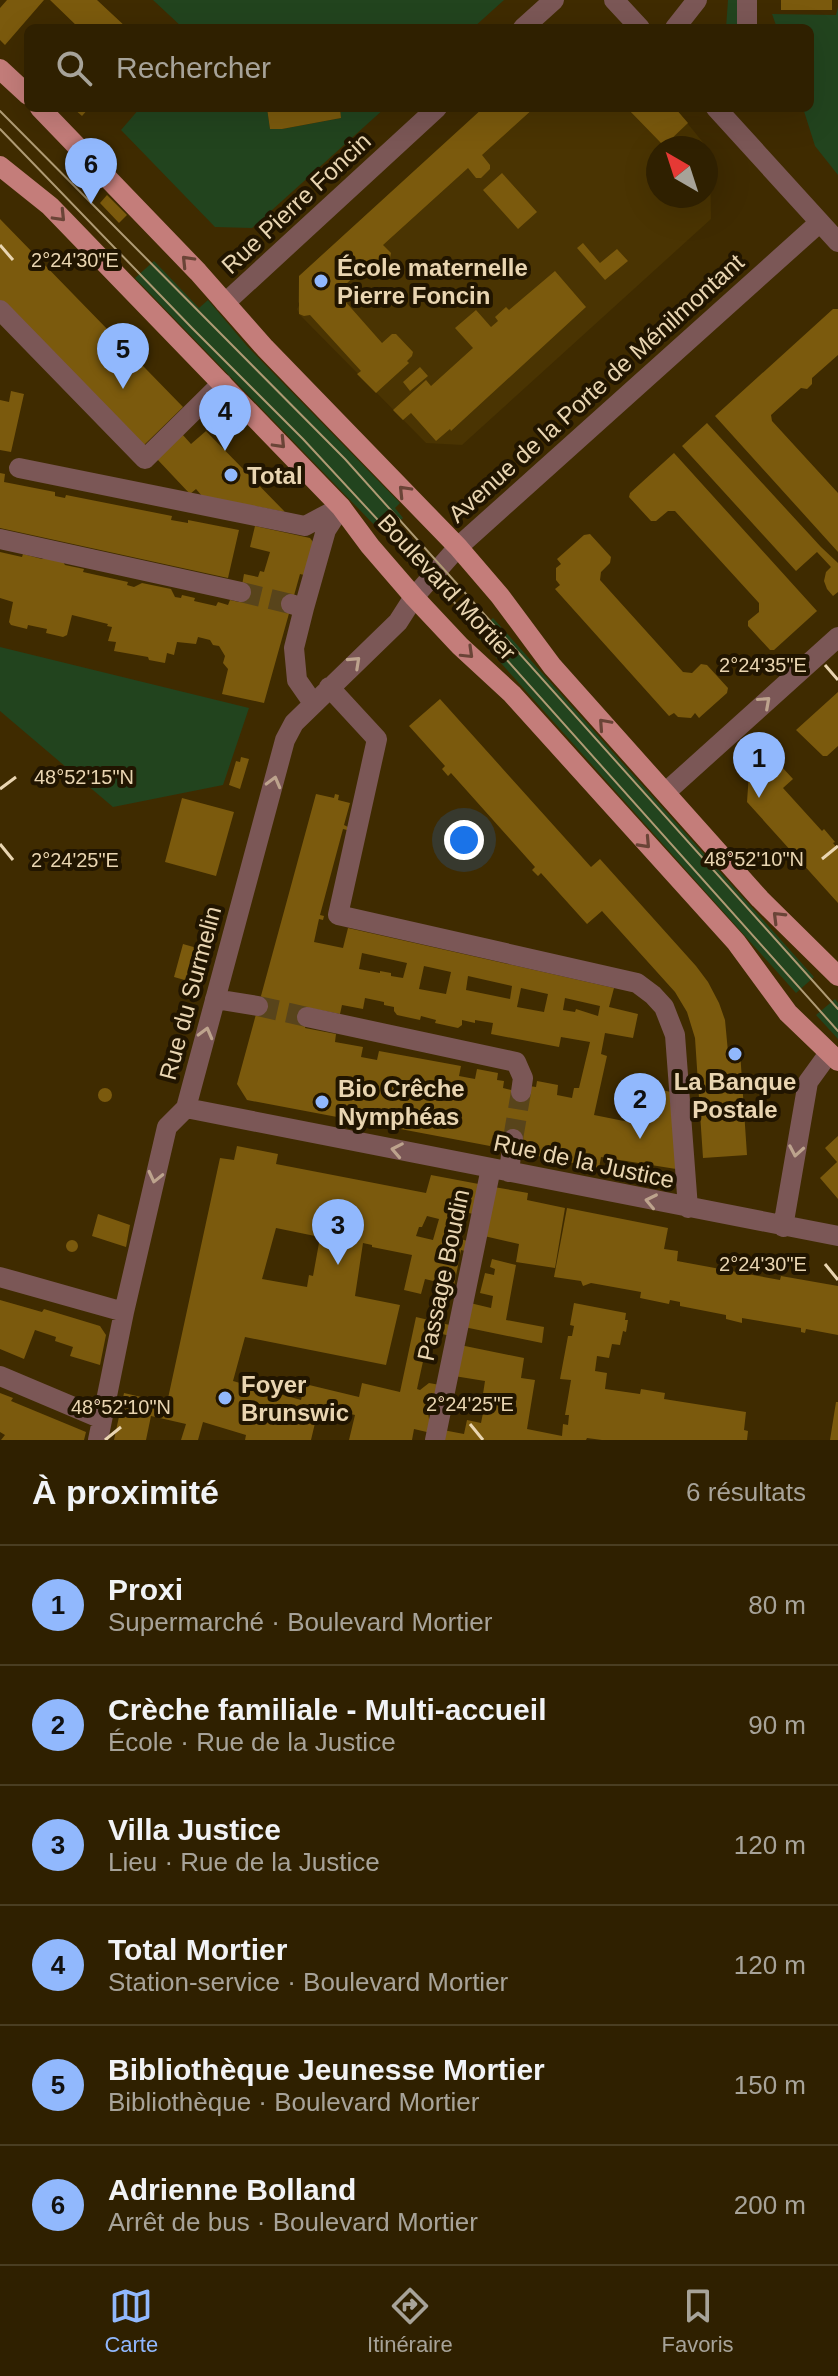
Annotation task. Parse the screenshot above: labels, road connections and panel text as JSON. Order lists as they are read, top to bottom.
{
  "streets": {
    "main road": ["Boulevard Mortier"],
    "street": [
      "Rue Pierre Foncin",
      "Avenue de la Porte de Ménilmontant",
      "Rue du Surmelin",
      "Rue de la Justice",
      "Passage Boudin"
    ]
  },
  "crossings": [
    ["Rue Pierre Foncin", "Boulevard Mortier"],
    ["Avenue de la Porte de Ménilmontant", "Boulevard Mortier"],
    ["Avenue de la Porte de Ménilmontant", "Rue du Surmelin"],
    ["Rue du Surmelin", "Rue de la Justice"],
    ["Rue de la Justice", "Passage Boudin"]
  ],
  "places": [
    "École maternelle Pierre Foncin",
    "Total",
    "La Banque Postale",
    "Bio Crêche Nymphéas",
    "Foyer Brunswic"
  ],
  "north": "top left",
  "page": {
    "search": "Rechercher",
    "pins": [
      "6",
      "5",
      "4",
      "1",
      "2",
      "3"
    ],
    "heading": ["À proximité", "6 résultats"],
    "list": [
      {
        "mark": "1",
        "name": "Proxi",
        "note": "Supermarché · Boulevard Mortier",
        "value": "80 m"
      },
      {
        "mark": "2",
        "name": "Crèche familiale - Multi-accueil",
        "note": "École · Rue de la Justice",
        "value": "90 m"
      },
      {
        "mark": "3",
        "name": "Villa Justice",
        "note": "Lieu · Rue de la Justice",
        "value": "120 m"
      },
      {
        "mark": "4",
        "name": "Total Mortier",
        "note": "Station-service · Boulevard Mortier",
        "value": "120 m"
      },
      {
        "mark": "5",
        "name": "Bibliothèque Jeunesse Mortier",
        "note": "Bibliothèque · Boulevard Mortier",
        "value": "150 m"
      },
      {
        "mark": "6",
        "name": "Adrienne Bolland",
        "note": "Arrêt de bus · Boulevard Mortier",
        "value": "200 m"
      }
    ],
    "nav": ["Carte", "Itinéraire", "Favoris"]
  },
  "coordinates": [
    "2°24'30\"E",
    "2°24'35\"E",
    "48°52'15\"N",
    "48°52'10\"N",
    "2°24'25\"E"
  ]
}
